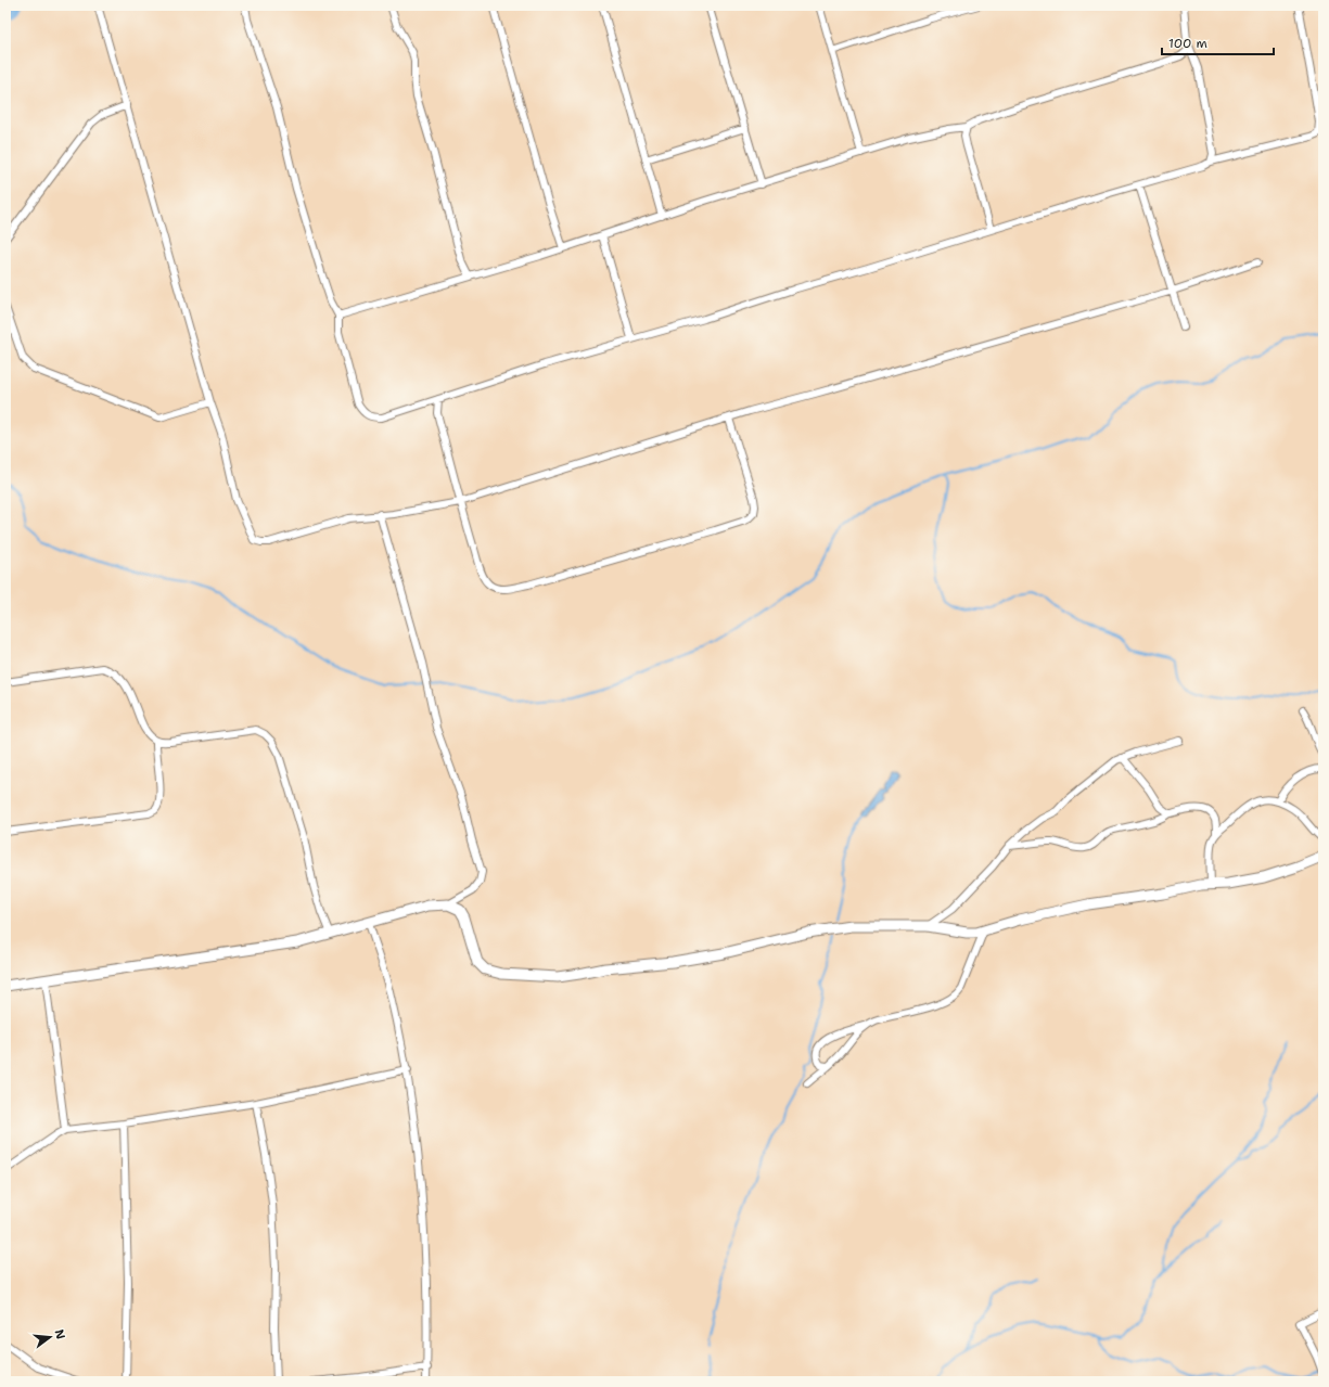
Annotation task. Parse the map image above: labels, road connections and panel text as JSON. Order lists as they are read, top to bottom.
{
  "scale_bar": "100 m",
  "north": "right"
}
